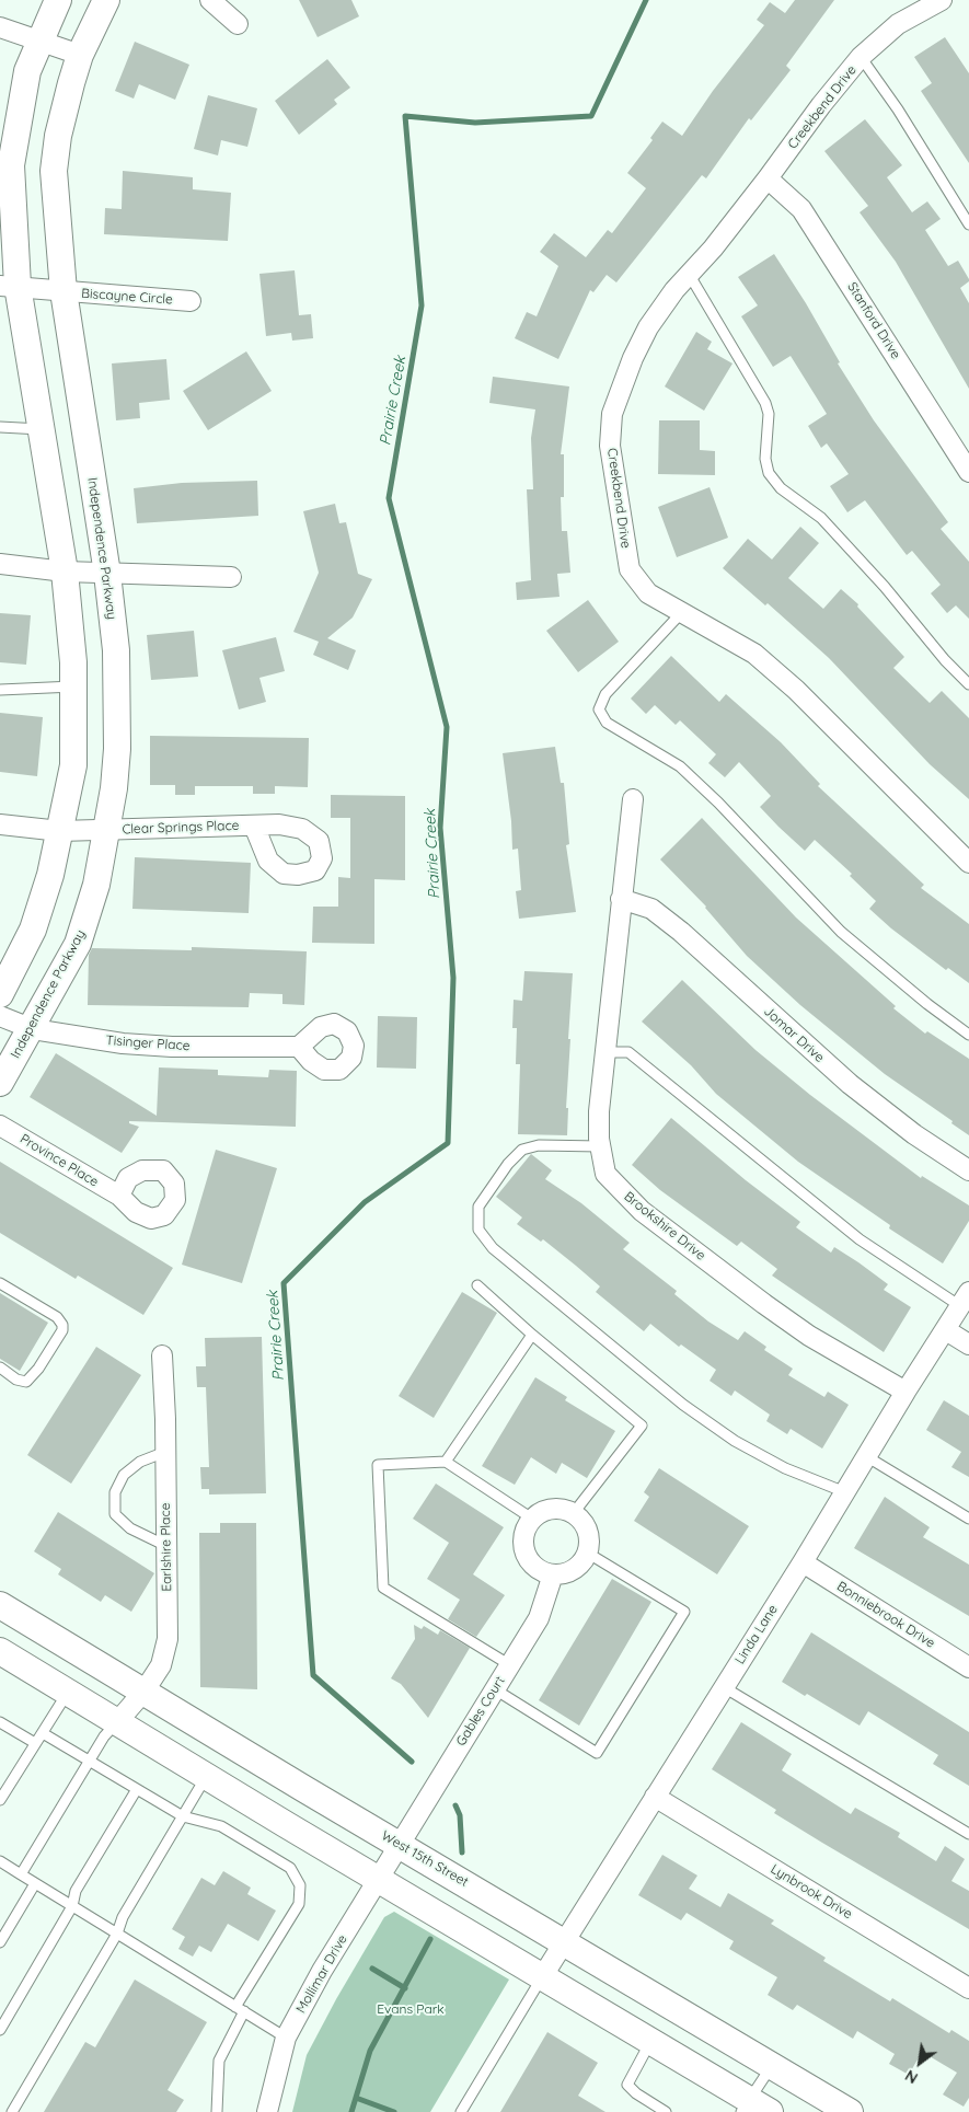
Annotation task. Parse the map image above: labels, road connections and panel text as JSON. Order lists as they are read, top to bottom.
{
  "streets": {
    "main road": ["Independence Parkway", "West 15th Street"],
    "street": [
      "Creekbend Drive",
      "Biscayne Circle",
      "Stanford Drive",
      "Clear Springs Place",
      "Jomar Drive",
      "Tisinger Place",
      "Province Place",
      "Brookshire Drive",
      "Earlshire Place",
      "Bonniebrook Drive",
      "Linda Lane",
      "Gables Court",
      "Lynbrook Drive",
      "Mollimar Drive"
    ]
  },
  "crossings": [
    ["Creekbend Drive", "Stanford Drive"],
    ["Biscayne Circle", "Independence Parkway"],
    ["Independence Parkway", "Clear Springs Place"],
    ["Independence Parkway", "Tisinger Place"],
    ["Jomar Drive", "Brookshire Drive"],
    ["Brookshire Drive", "Linda Lane"],
    ["Earlshire Place", "West 15th Street"],
    ["Bonniebrook Drive", "Linda Lane"],
    ["Linda Lane", "West 15th Street"],
    ["Linda Lane", "Lynbrook Drive"],
    ["Gables Court", "West 15th Street"],
    ["Gables Court", "Mollimar Drive"],
    ["West 15th Street", "Mollimar Drive"]
  ],
  "water": ["Prairie Creek"],
  "parks": ["Evans Park"],
  "north": "bottom left"
}
